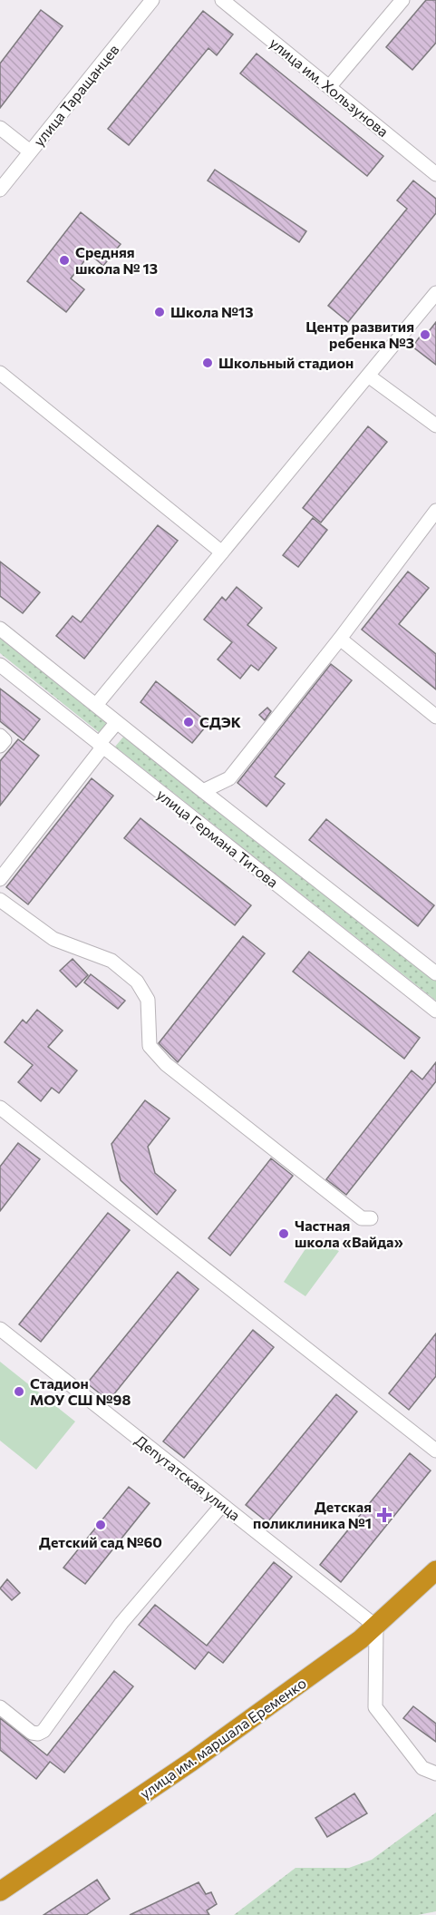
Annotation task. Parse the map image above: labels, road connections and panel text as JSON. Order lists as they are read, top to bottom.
{
  "streets": {
    "highway": ["улица им. маршала Еременко"],
    "street": [
      "улица им. Хользунова",
      "улица Таращанцев",
      "улица Германа Титова",
      "Депутатская улица"
    ]
  },
  "crossings": [
    ["Депутатская улица", "улица им. маршала Еременко"]
  ],
  "places": {
    "other": [
      "Средняя школа № 13",
      "Школа №13",
      "Центр развития ребенка №3",
      "Школьный стадион",
      "СДЭК",
      "Частная школа «Вайда»",
      "Стадион МОУ СШ №98",
      "Детский сад №60"
    ],
    "health": ["Детская поликлиника №1"]
  }
}
